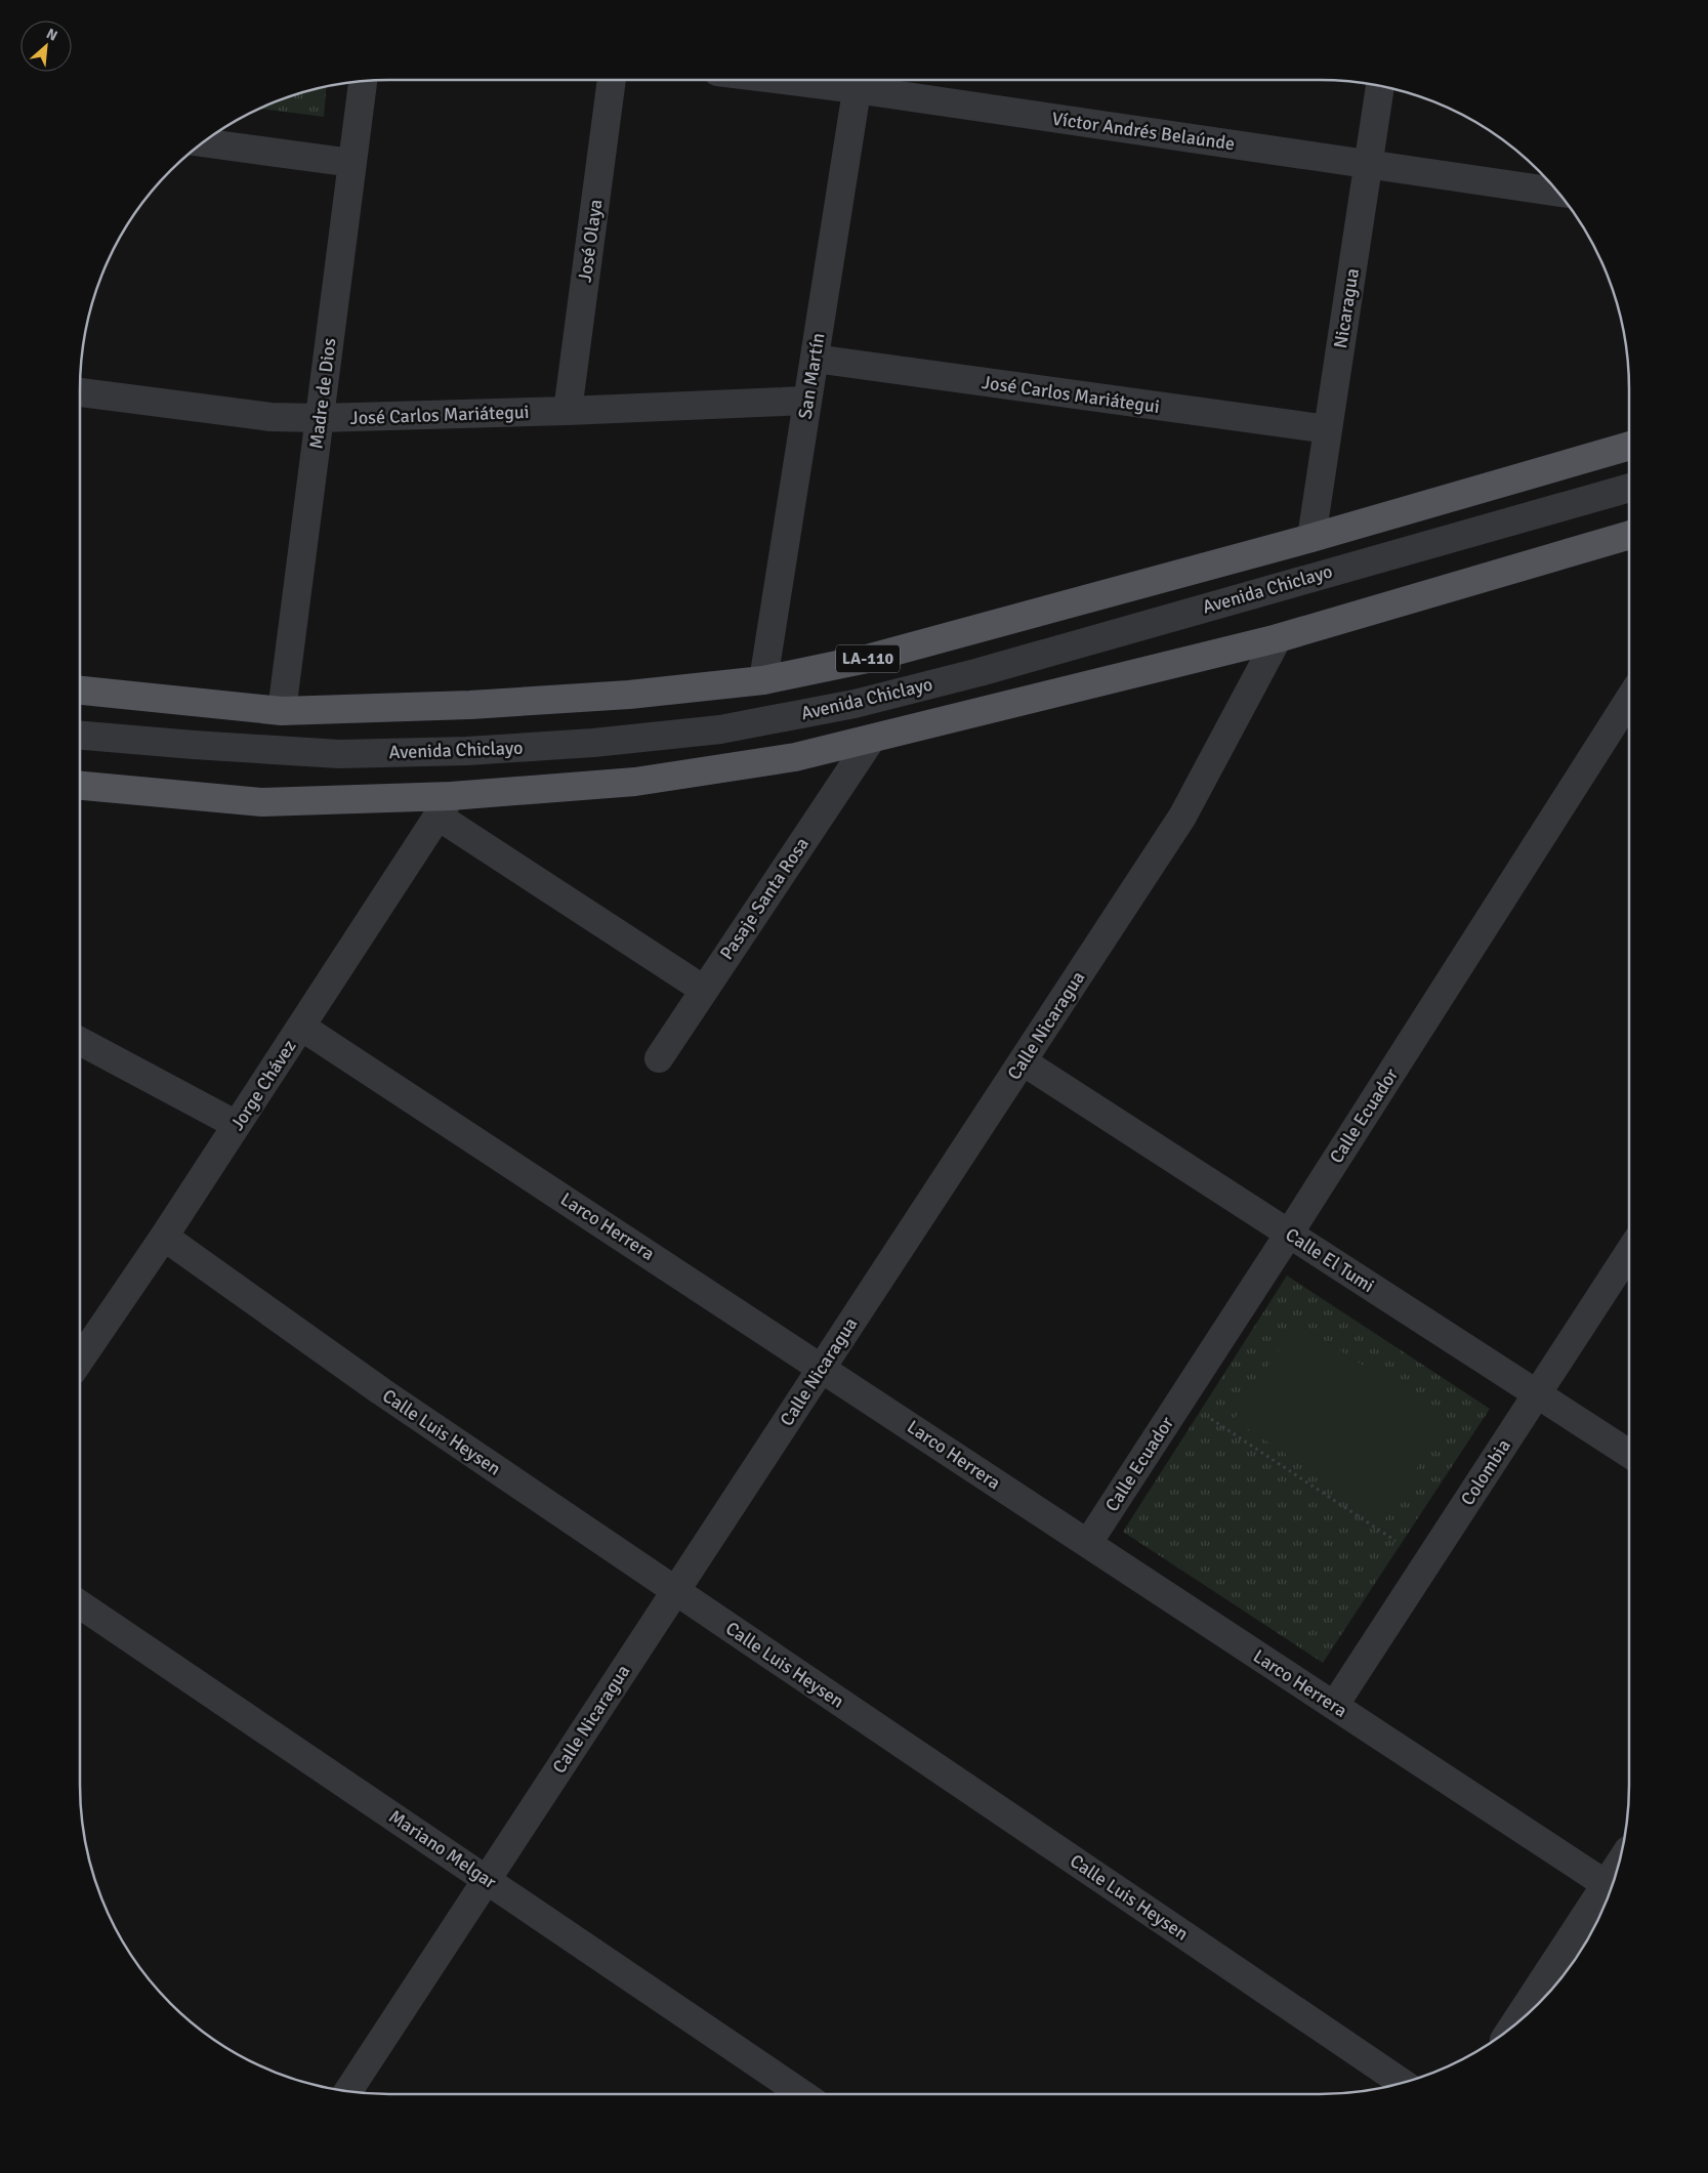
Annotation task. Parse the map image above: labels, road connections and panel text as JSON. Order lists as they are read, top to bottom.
{
  "streets": {
    "main road": ["Avenida Chiclayo", "LA-110"],
    "street": [
      "Víctor Andrés Belaúnde",
      "José Olaya",
      "Nicaragua",
      "San Martín",
      "Madre de Dios",
      "José Carlos Mariátegui",
      "Pasaje Santa Rosa",
      "Calle Nicaragua",
      "Jorge Chávez",
      "Calle Ecuador",
      "Larco Herrera",
      "Calle El Tumi",
      "Calle Luis Heysen",
      "Colombia",
      "Mariano Melgar"
    ]
  },
  "crossings": [
    ["Víctor Andrés Belaúnde", "Nicaragua"],
    ["Víctor Andrés Belaúnde", "San Martín"],
    ["José Olaya", "José Carlos Mariátegui"],
    ["Nicaragua", "José Carlos Mariátegui"],
    ["Nicaragua", "Avenida Chiclayo"],
    ["San Martín", "José Carlos Mariátegui"],
    ["San Martín", "Avenida Chiclayo"],
    ["Madre de Dios", "José Carlos Mariátegui"],
    ["Madre de Dios", "Avenida Chiclayo"],
    ["Calle Nicaragua", "Larco Herrera"],
    ["Calle Nicaragua", "Calle El Tumi"],
    ["Calle Nicaragua", "Calle Luis Heysen"],
    ["Calle Nicaragua", "Mariano Melgar"],
    ["Jorge Chávez", "Larco Herrera"],
    ["Jorge Chávez", "Calle Luis Heysen"],
    ["Calle Ecuador", "Larco Herrera"],
    ["Calle Ecuador", "Calle El Tumi"],
    ["Larco Herrera", "Colombia"],
    ["Calle El Tumi", "Colombia"]
  ],
  "north": "top right"
}
